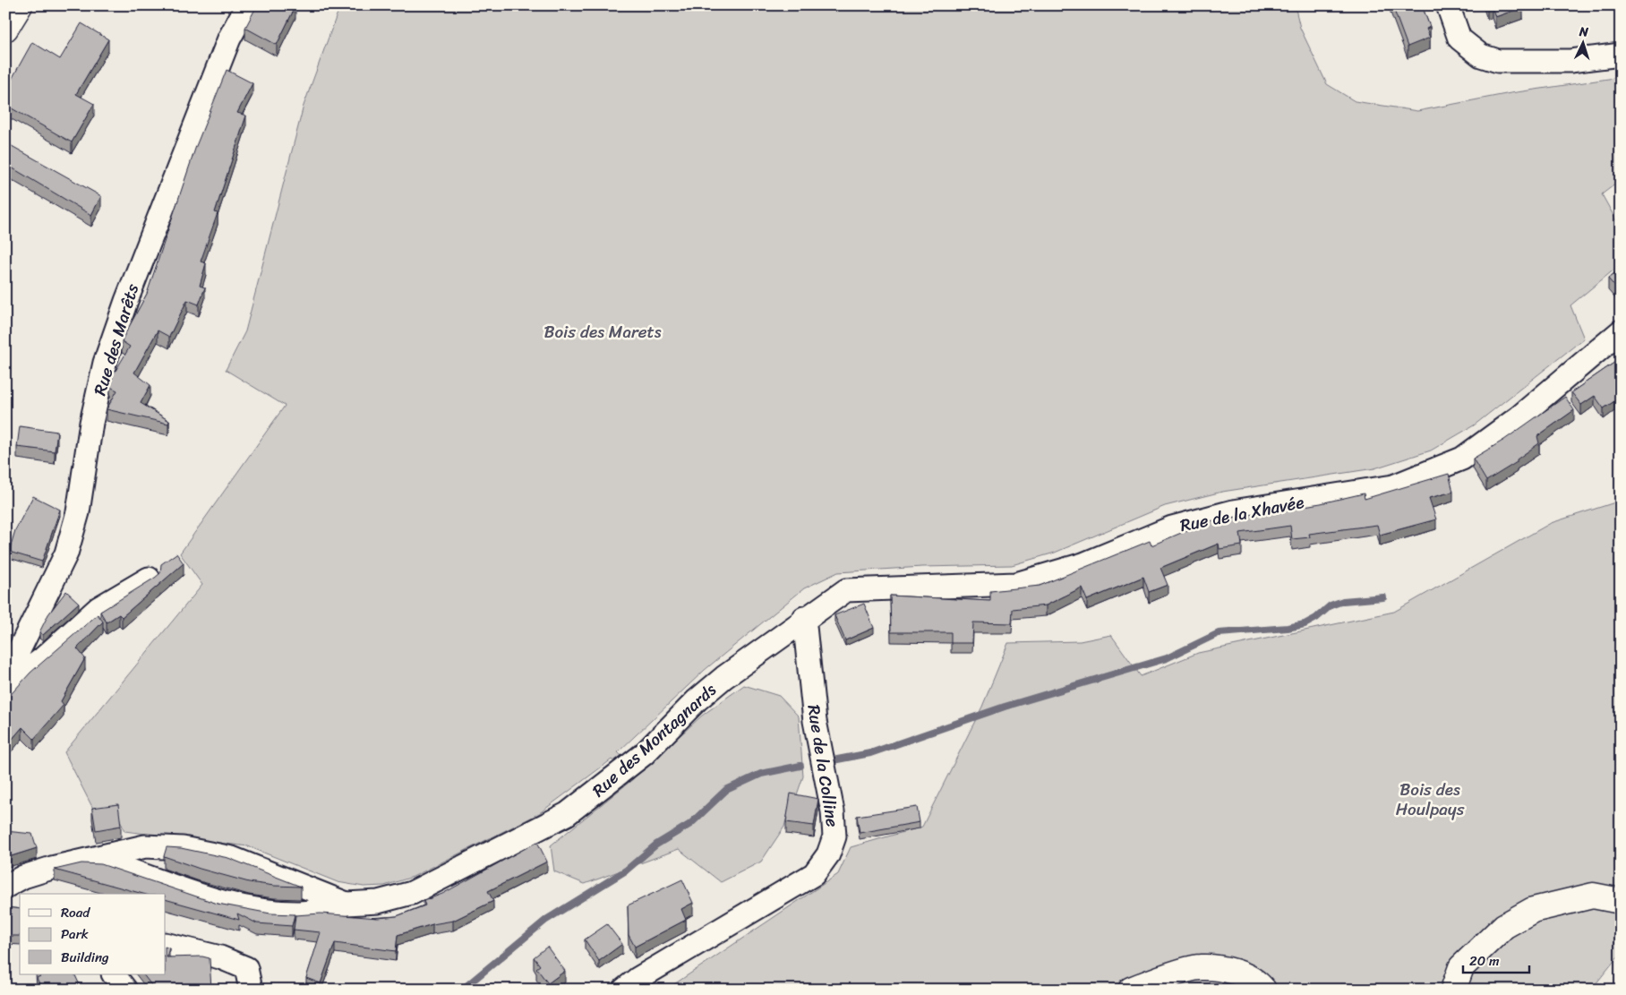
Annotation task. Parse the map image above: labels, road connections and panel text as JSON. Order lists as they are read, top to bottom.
{
  "streets": {
    "street": [
      "Rue des Marêts",
      "Rue de la Xhavée",
      "Rue des Montagnards",
      "Rue de la Colline"
    ]
  },
  "crossings": [
    ["Rue de la Xhavée", "Rue des Montagnards"],
    ["Rue de la Xhavée", "Rue de la Colline"],
    ["Rue des Montagnards", "Rue de la Colline"]
  ],
  "parks": ["Bois des Marets", "Bois des Houlpays"],
  "legend": ["Road", "Park", "Building"],
  "scale_bar": "20 m",
  "north": "top"
}
